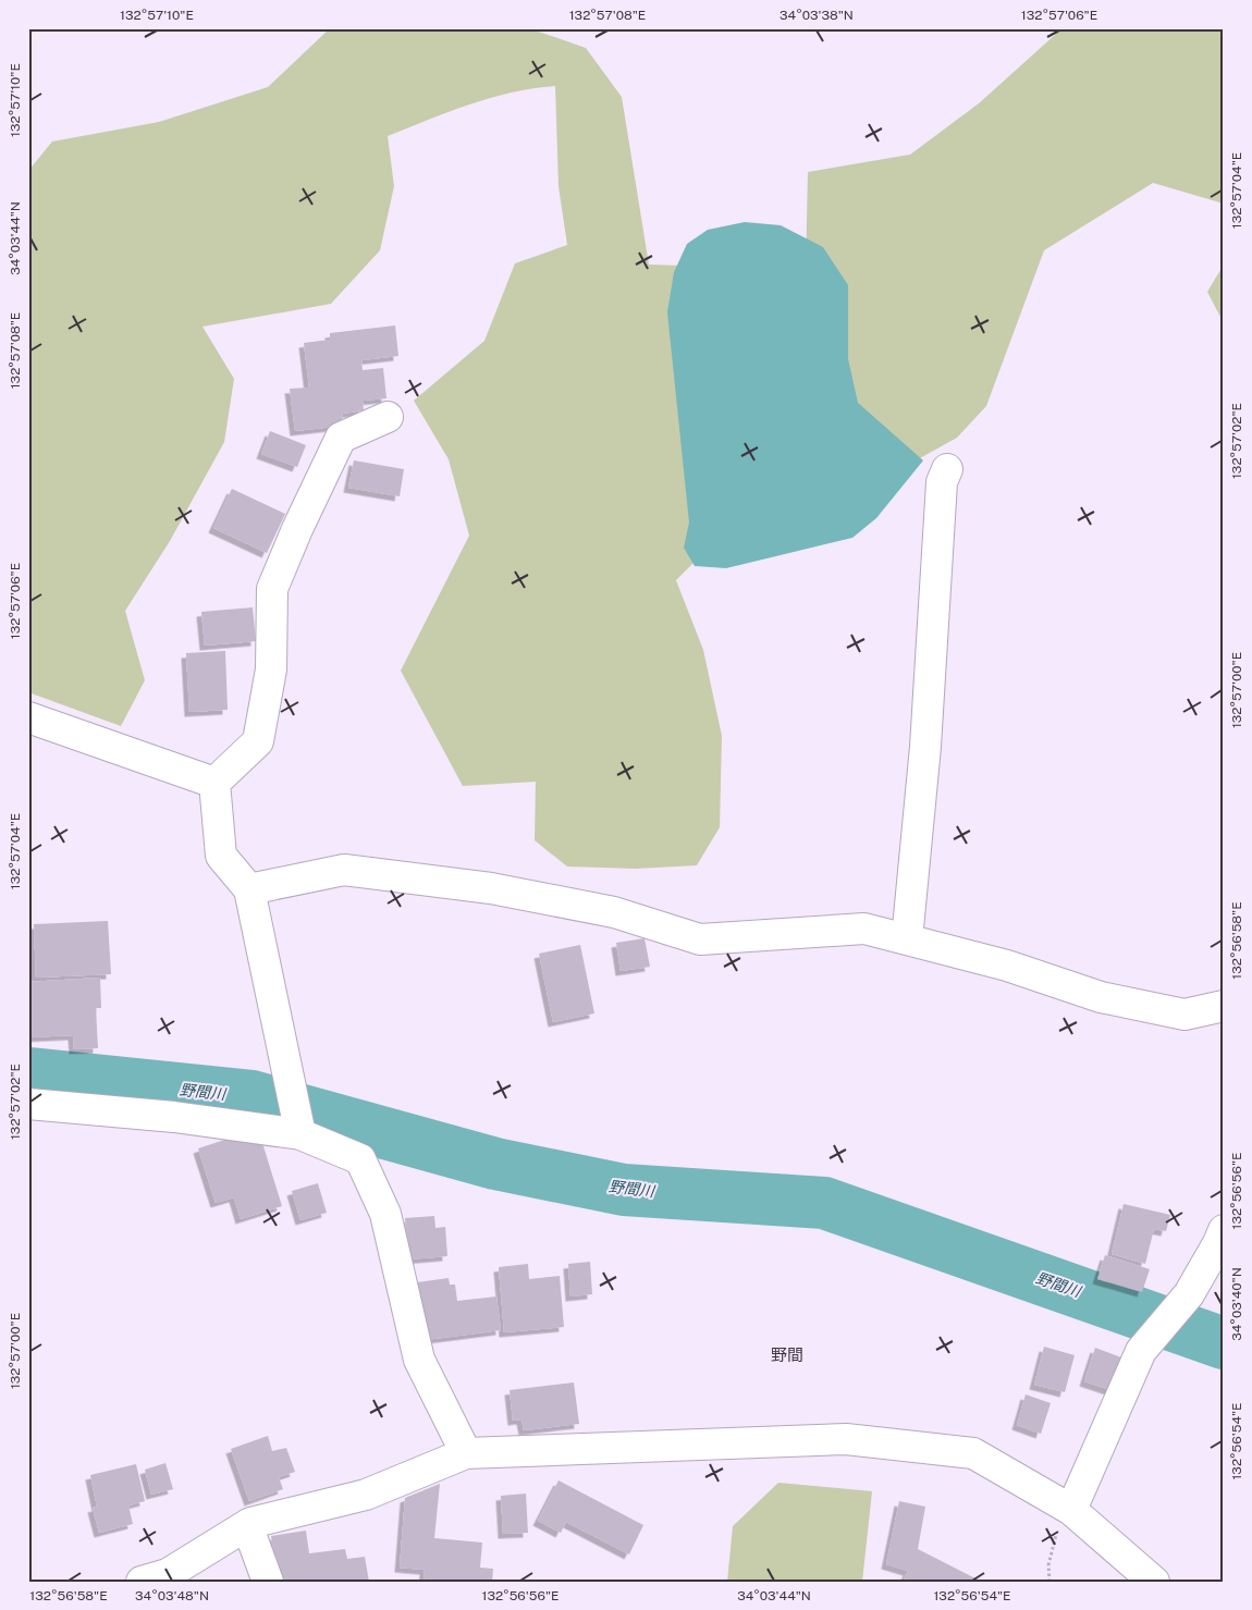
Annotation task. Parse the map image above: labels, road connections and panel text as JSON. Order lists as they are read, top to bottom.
{
  "districts": ["野間"],
  "water": ["野間川"],
  "coordinates": [
    "132°57'10\"E",
    "132°57'08\"E",
    "34°03'38\"N",
    "132°57'06\"E",
    "132°57'04\"E",
    "34°03'44\"N",
    "132°57'02\"E",
    "132°57'00\"E",
    "132°56'58\"E",
    "132°56'56\"E",
    "34°03'40\"N",
    "132°56'54\"E",
    "34°03'48\"N"
  ]
}
